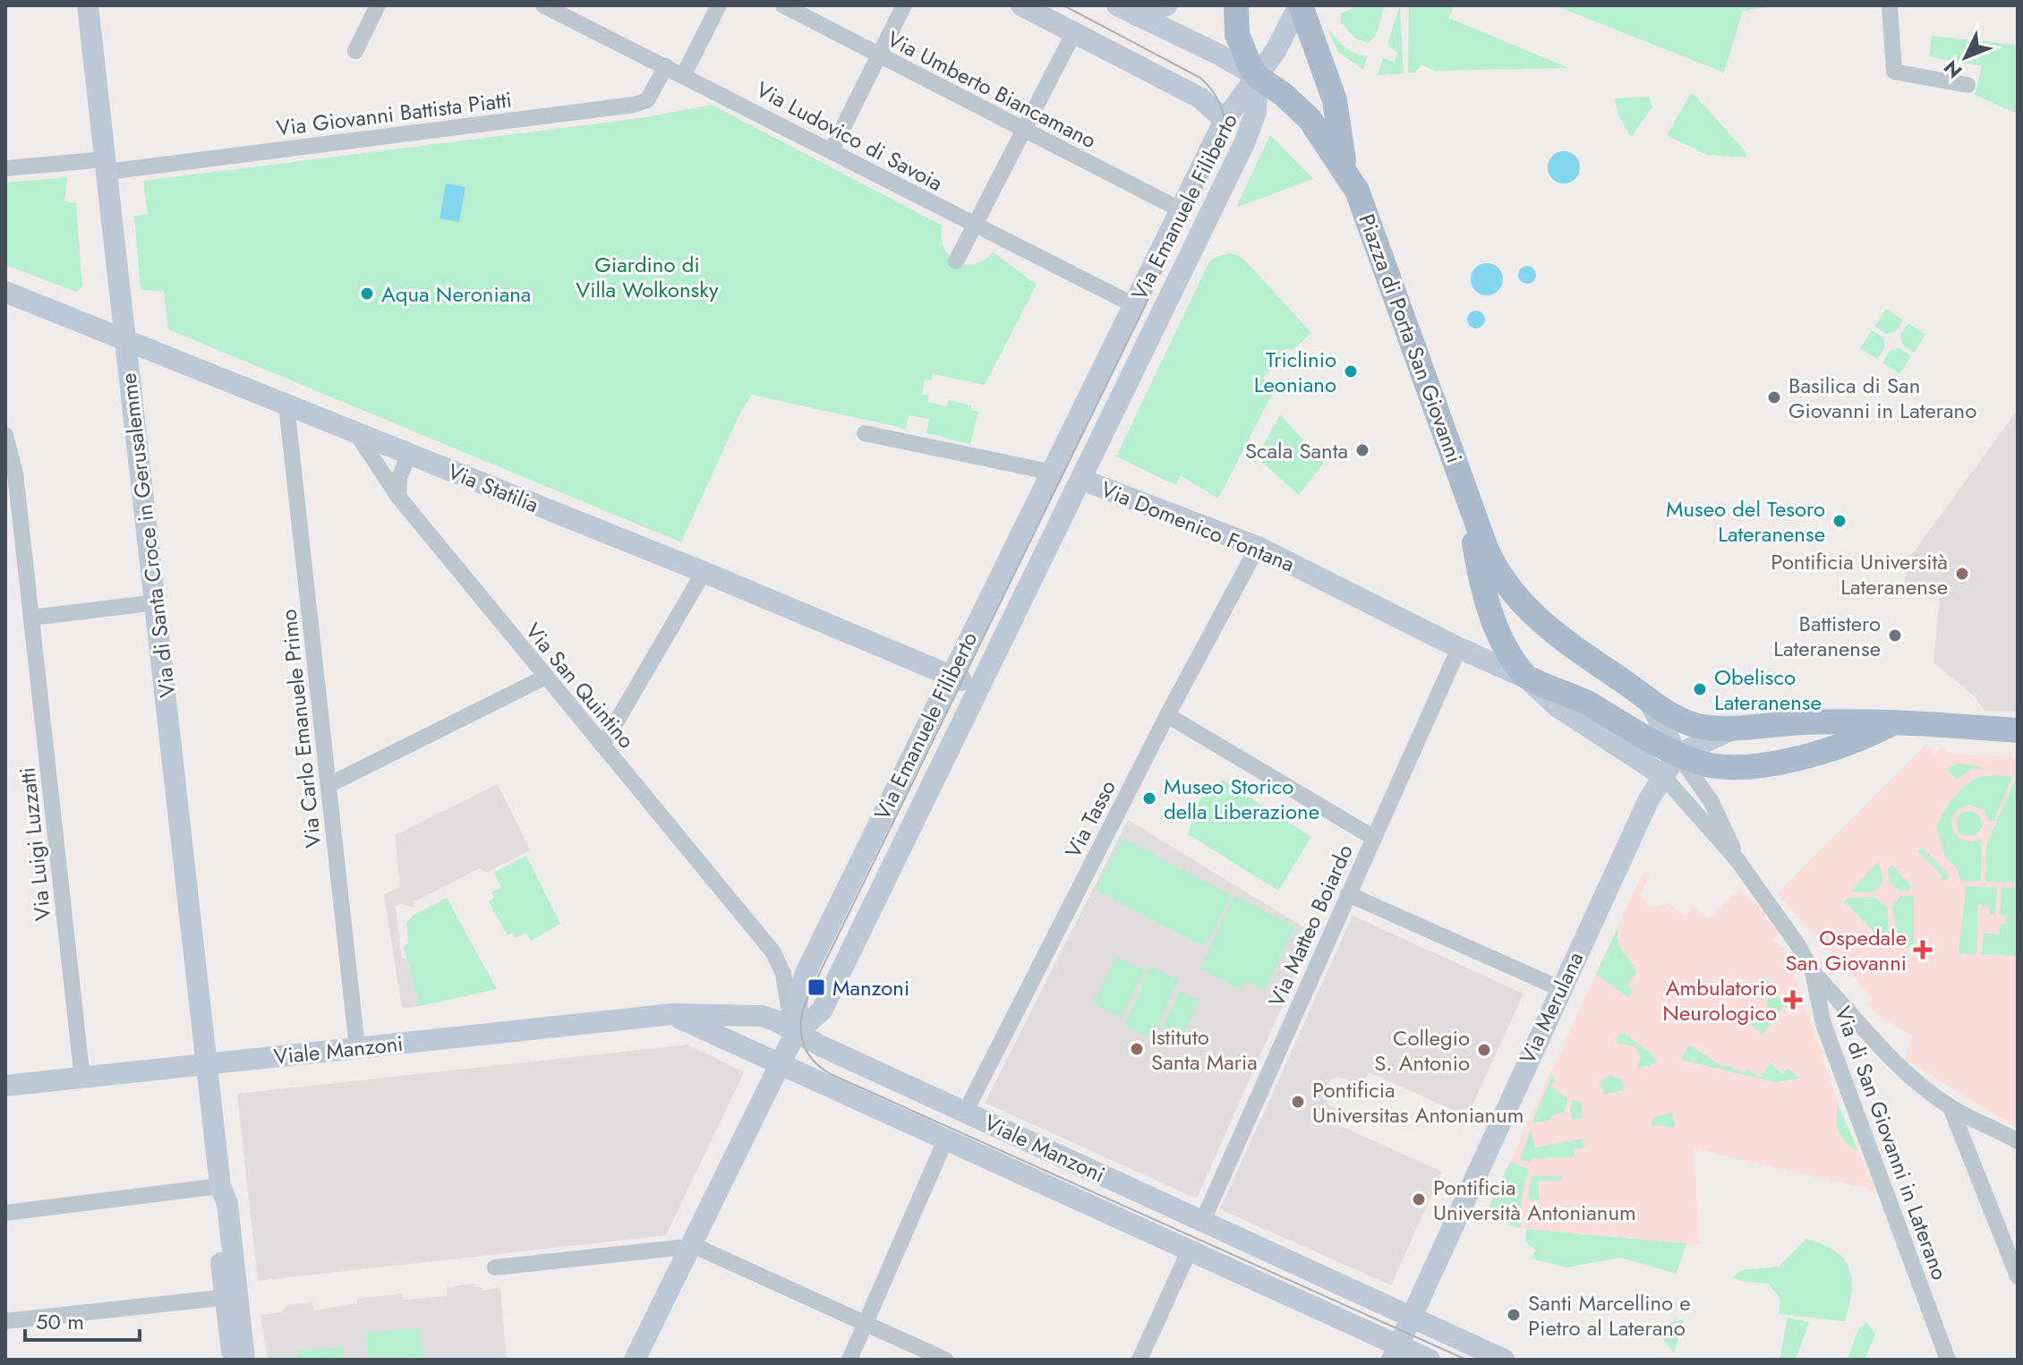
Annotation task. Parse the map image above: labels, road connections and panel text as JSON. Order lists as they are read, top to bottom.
{
  "streets": {
    "main road": [
      "Via Emanuele Filiberto",
      "Piazza di Porta San Giovanni",
      "Via Statilia",
      "Via Domenico Fontana",
      "Via di Santa Croce in Gerusalemme",
      "Via Merulana",
      "Viale Manzoni"
    ],
    "street": [
      "Via Umberto Biancamano",
      "Via Giovanni Battista Piatti",
      "Via Ludovico di Savoia",
      "Via San Quintino",
      "Via Carlo Emanuele Primo",
      "Via Tasso",
      "Via Luigi Luzzatti",
      "Via Matteo Boiardo",
      "Via di San Giovanni in Laterano"
    ]
  },
  "crossings": [
    ["Via Umberto Biancamano", "Via Emanuele Filiberto"],
    ["Via Giovanni Battista Piatti", "Via Ludovico di Savoia"],
    ["Via Giovanni Battista Piatti", "Via di Santa Croce in Gerusalemme"],
    ["Via Ludovico di Savoia", "Via Emanuele Filiberto"],
    ["Via Emanuele Filiberto", "Piazza di Porta San Giovanni"],
    ["Via Emanuele Filiberto", "Via Statilia"],
    ["Via Emanuele Filiberto", "Via Domenico Fontana"],
    ["Via Emanuele Filiberto", "Via San Quintino"],
    ["Via Emanuele Filiberto", "Viale Manzoni"],
    ["Via Statilia", "Via di Santa Croce in Gerusalemme"],
    ["Via Statilia", "Via San Quintino"],
    ["Via Statilia", "Via Carlo Emanuele Primo"],
    ["Via Domenico Fontana", "Via Tasso"],
    ["Via Domenico Fontana", "Via Matteo Boiardo"],
    ["Via Domenico Fontana", "Via Merulana"],
    ["Via di Santa Croce in Gerusalemme", "Viale Manzoni"],
    ["Via San Quintino", "Viale Manzoni"],
    ["Via Carlo Emanuele Primo", "Viale Manzoni"],
    ["Via Tasso", "Viale Manzoni"],
    ["Via Luigi Luzzatti", "Viale Manzoni"],
    ["Via Matteo Boiardo", "Viale Manzoni"],
    ["Via Merulana", "Viale Manzoni"]
  ],
  "parks": ["Giardino di Villa Wolkonsky"],
  "places": {
    "other": [
      "Aqua Neroniana",
      "Triclinio Leoniano",
      "Basilica di San Giovanni in Laterano",
      "Scala Santa",
      "Museo del Tesoro Lateranense",
      "Pontificia Università Lateranense",
      "Battistero Lateranense",
      "Obelisco Lateranense",
      "Museo Storico della Liberazione",
      "Istituto Santa Maria",
      "Collegio S. Antonio",
      "Pontificia Universitas Antonianum",
      "Pontificia Università Antonianum",
      "Santi Marcellino e Pietro al Laterano"
    ],
    "health": ["Ospedale San Giovanni", "Ambulatorio Neurologico"],
    "transit": ["Manzoni"]
  },
  "scale_bar": "50 m",
  "north": "bottom left"
}
